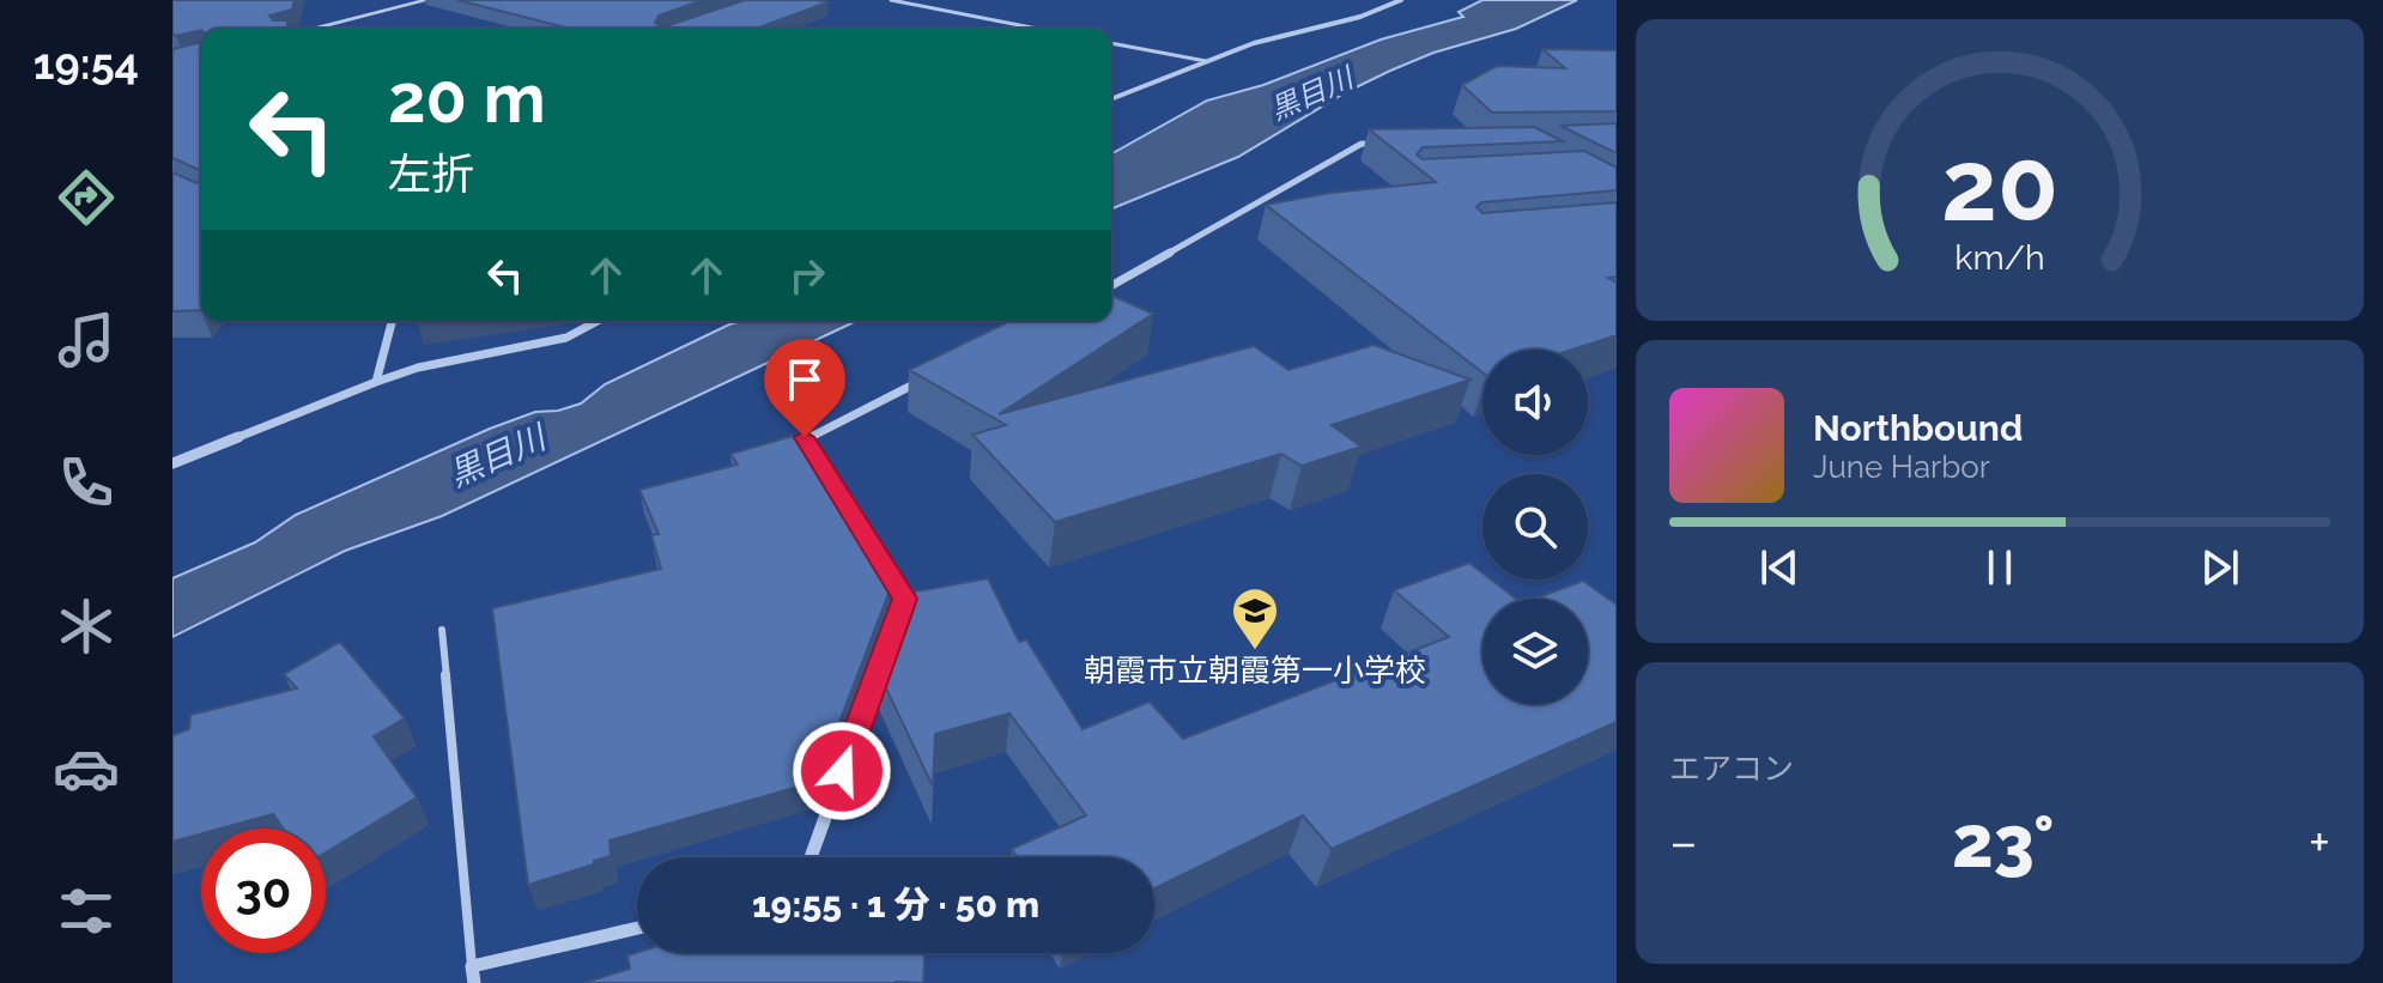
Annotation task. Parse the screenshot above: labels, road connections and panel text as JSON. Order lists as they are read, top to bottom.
{
  "water": ["黒目川"],
  "places": {
    "school or university": ["朝霞市立朝霞第一小学校"]
  },
  "page": {
    "tabs": "19:54",
    "turn": ["20 m", "左折"],
    "song": ["Northbound", "June Harbor"],
    "tile": "エアコン",
    "heat": ["−", "23°", "+"],
    "limit": "30",
    "trip": "19:55 · 1 分 · 50 m",
    "gauge": ["20", "km/h"]
  }
}
